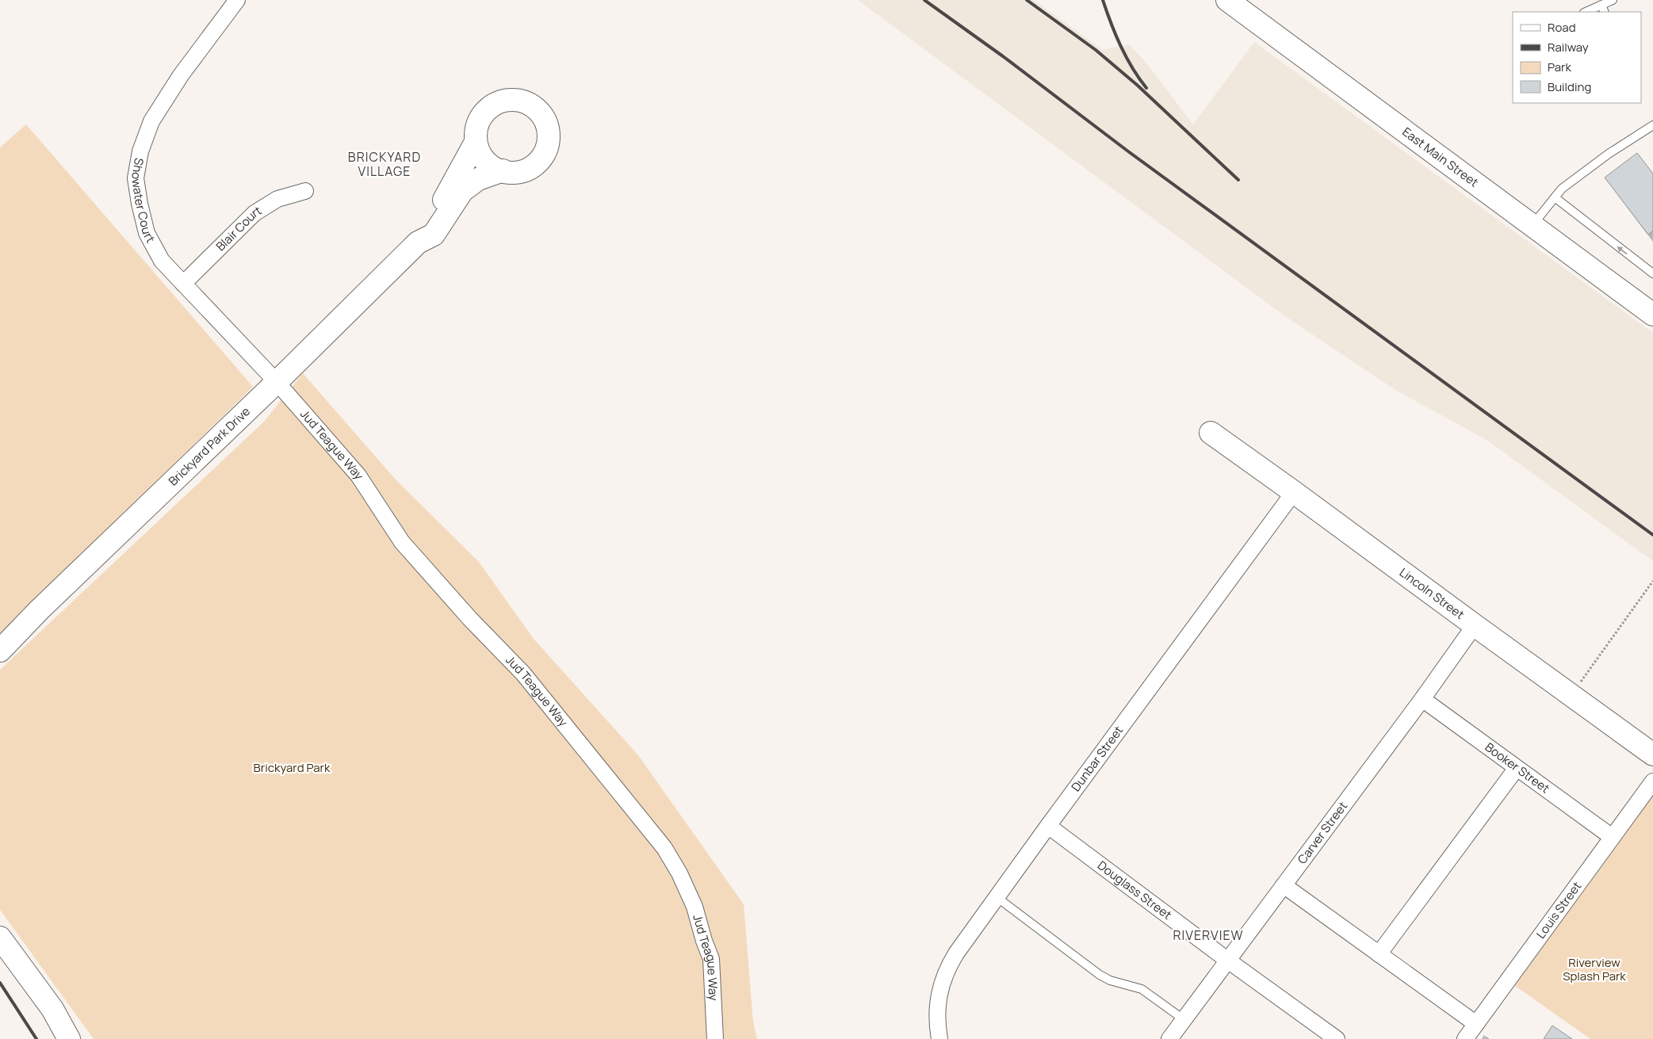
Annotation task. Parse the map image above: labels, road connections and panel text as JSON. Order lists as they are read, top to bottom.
{
  "streets": {
    "street": [
      "East Main Street",
      "Showater Court",
      "Blair Court",
      "Jud Teague Way",
      "Brickyard Park Drive",
      "Lincoln Street",
      "Dunbar Street",
      "Booker Street",
      "Carver Street",
      "Douglass Street",
      "Louis Street"
    ]
  },
  "crossings": [
    ["Showater Court", "Blair Court"],
    ["Showater Court", "Jud Teague Way"],
    ["Showater Court", "Brickyard Park Drive"],
    ["Jud Teague Way", "Brickyard Park Drive"],
    ["Lincoln Street", "Dunbar Street"],
    ["Lincoln Street", "Carver Street"],
    ["Dunbar Street", "Douglass Street"],
    ["Booker Street", "Carver Street"],
    ["Booker Street", "Louis Street"],
    ["Carver Street", "Douglass Street"]
  ],
  "districts": ["BRICKYARD VILLAGE", "RIVERVIEW"],
  "parks": ["Brickyard Park", "Riverview Splash Park"],
  "legend": [
    "Road",
    "Railway",
    "Park",
    "Building"
  ]
}
